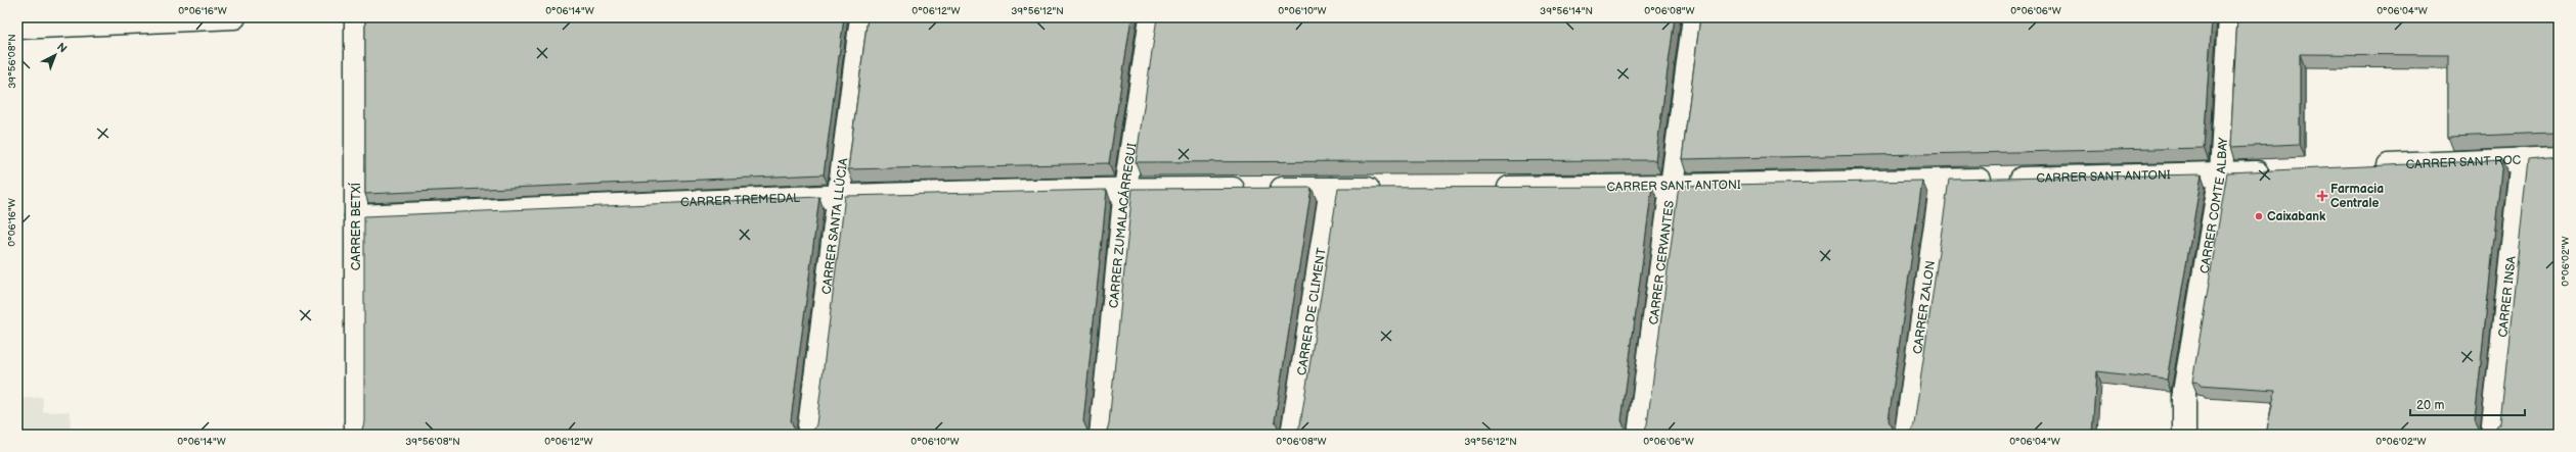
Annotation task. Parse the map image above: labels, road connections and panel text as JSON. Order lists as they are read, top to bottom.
{
  "streets": {
    "street": [
      "CARRER SANT ROC",
      "CARRER SANT ANTONI",
      "CARRER TREMEDAL",
      "CARRER COMTE ALBAY",
      "CARRER SANTA LLÚCIA",
      "CARRER ZUMALACÁRREGUI",
      "CARRER BETXÍ",
      "CARRER CERVANTES",
      "CARRER INSA",
      "CARRER ZALON",
      "CARRER DE CLIMENT"
    ]
  },
  "crossings": [
    ["CARRER SANT ROC", "CARRER INSA"],
    ["CARRER SANT ANTONI", "CARRER COMTE ALBAY"],
    ["CARRER SANT ANTONI", "CARRER CERVANTES"],
    ["CARRER SANT ANTONI", "CARRER ZALON"],
    ["CARRER TREMEDAL", "CARRER SANTA LLÚCIA"],
    ["CARRER TREMEDAL", "CARRER ZUMALACÁRREGUI"],
    ["CARRER TREMEDAL", "CARRER BETXÍ"]
  ],
  "places": {
    "health": ["Farmacia Centrale"],
    "other": ["Caixabank"]
  },
  "scale_bar": "20 m",
  "north": "top right",
  "coordinates": [
    "0°06'16\"W",
    "0°06'14\"W",
    "0°06'12\"W",
    "39°56'12\"N",
    "0°06'10\"W",
    "39°56'14\"N",
    "0°06'08\"W",
    "0°06'06\"W",
    "0°06'04\"W",
    "39°56'08\"N",
    "0°06'02\"W"
  ]
}
